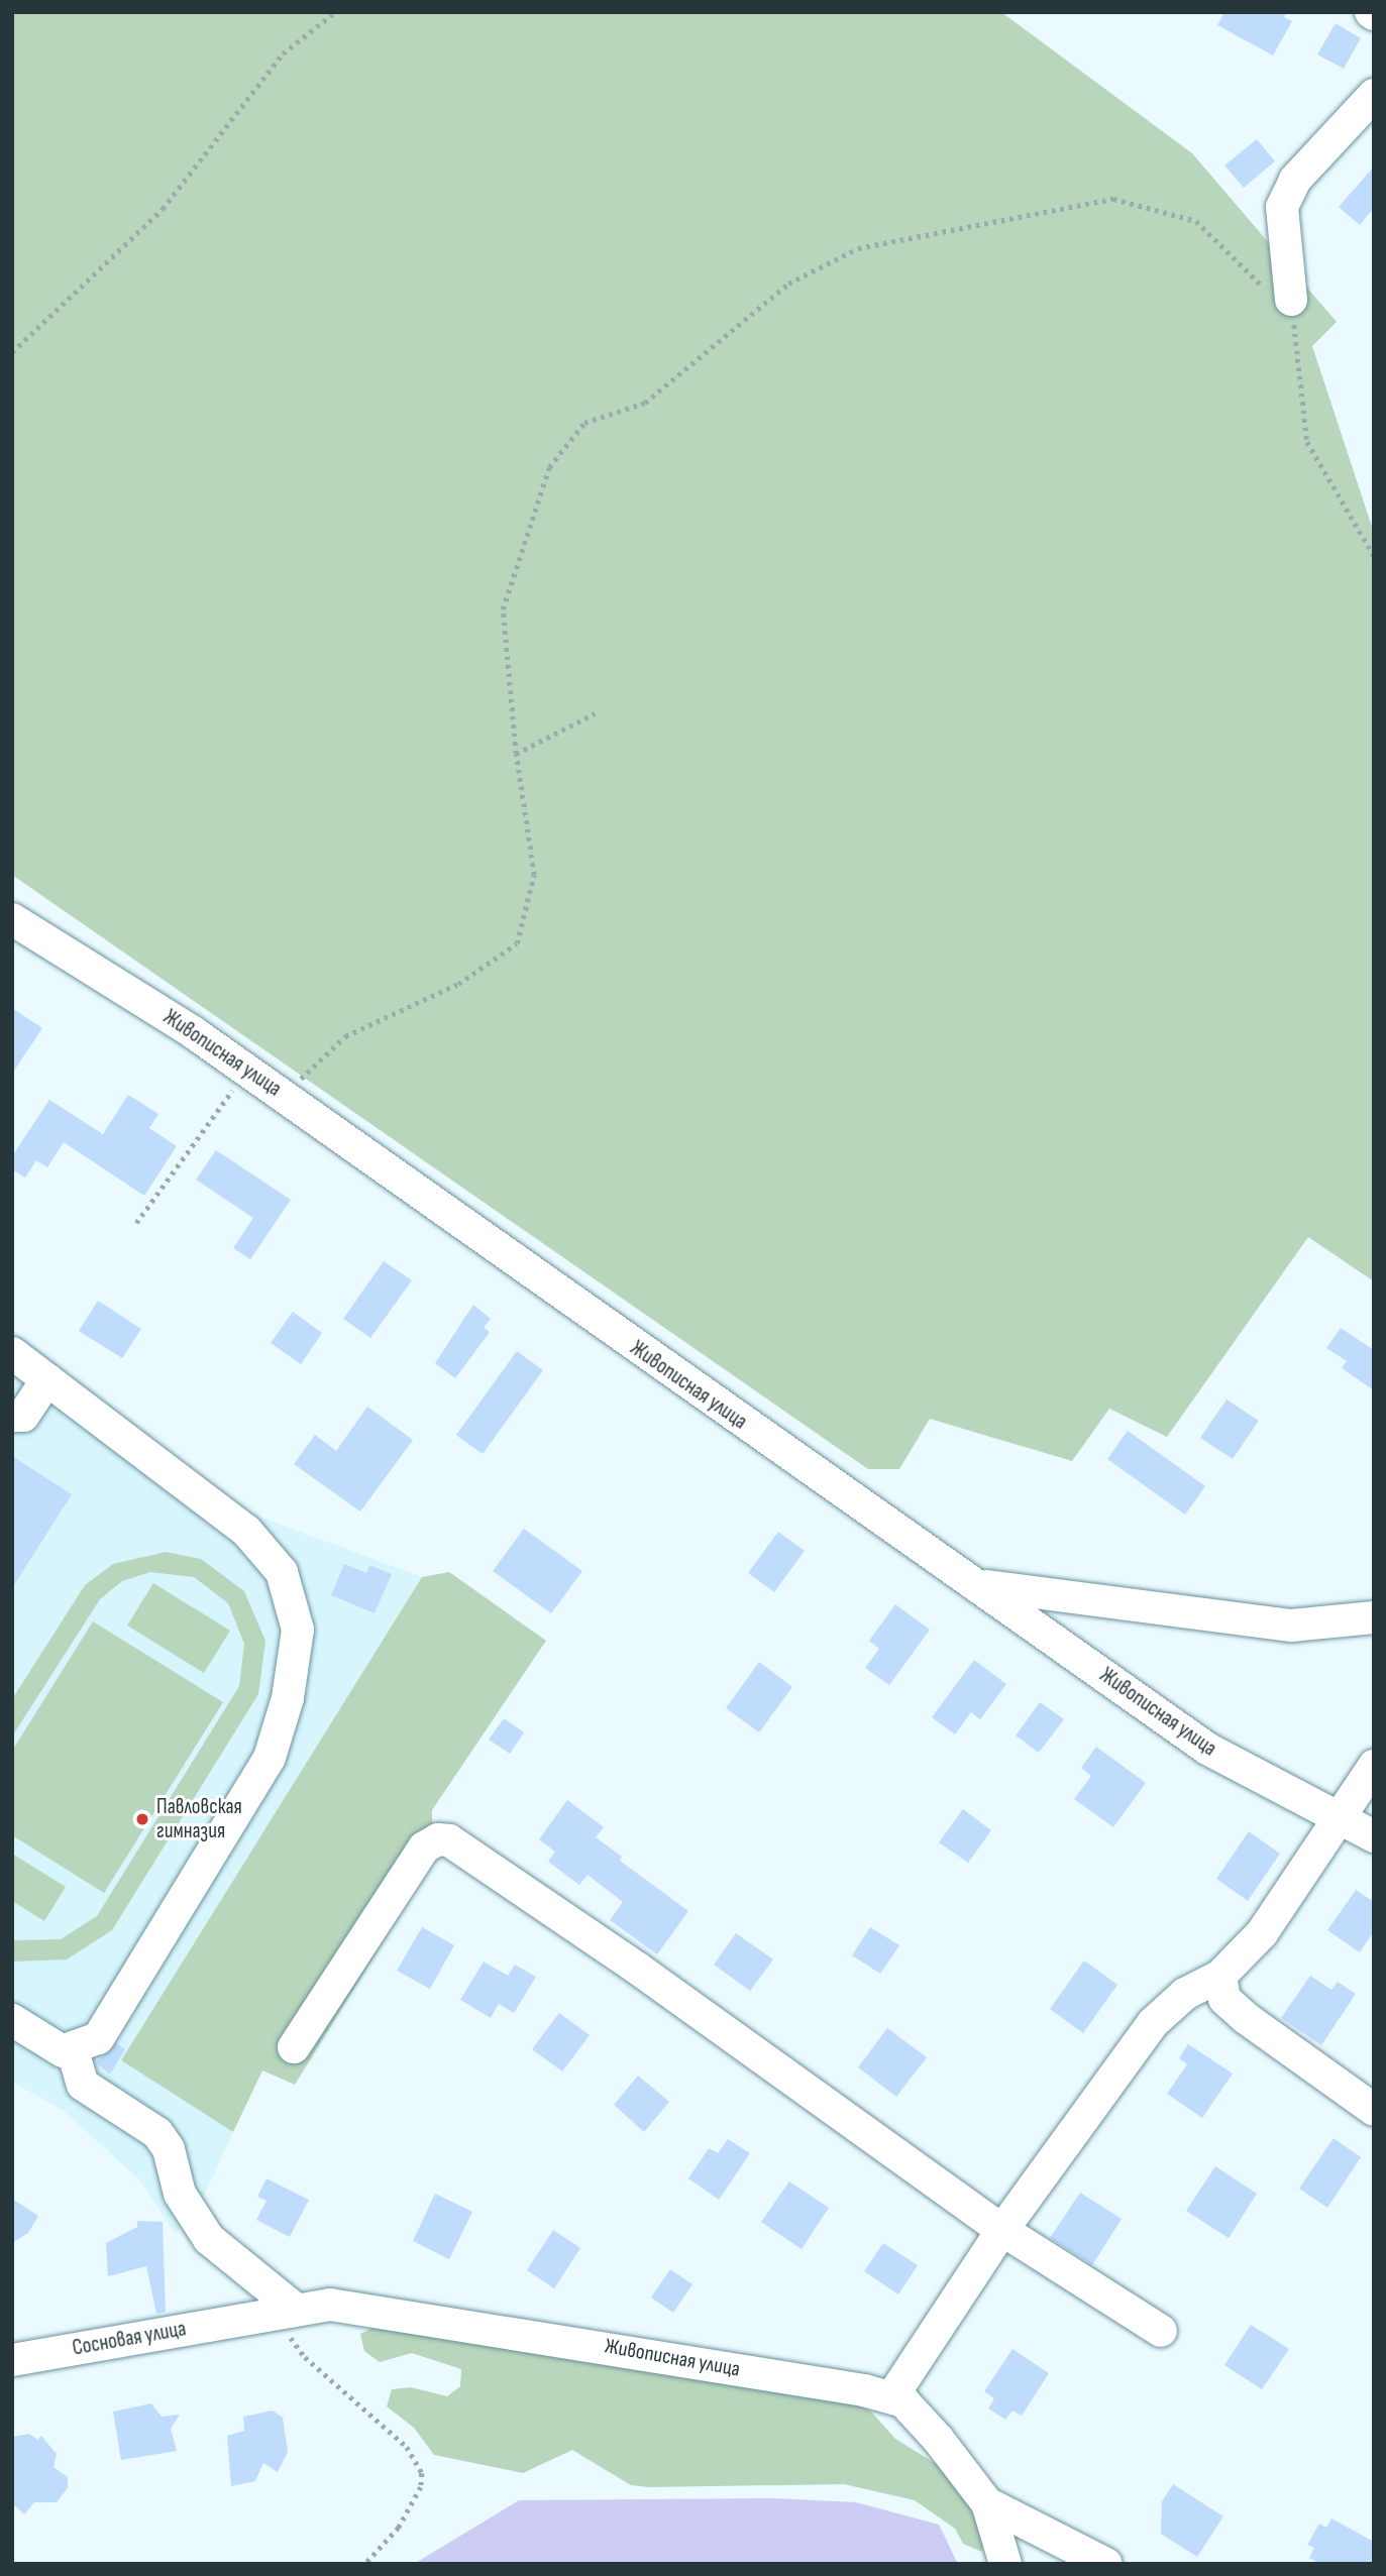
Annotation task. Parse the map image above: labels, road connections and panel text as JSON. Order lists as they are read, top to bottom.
{
  "streets": {
    "street": ["Живописная улица", "Сосновая улица"]
  },
  "crossings": [
    ["Живописная улица", "Сосновая улица"]
  ],
  "places": ["Павловская гимназия"]
}
